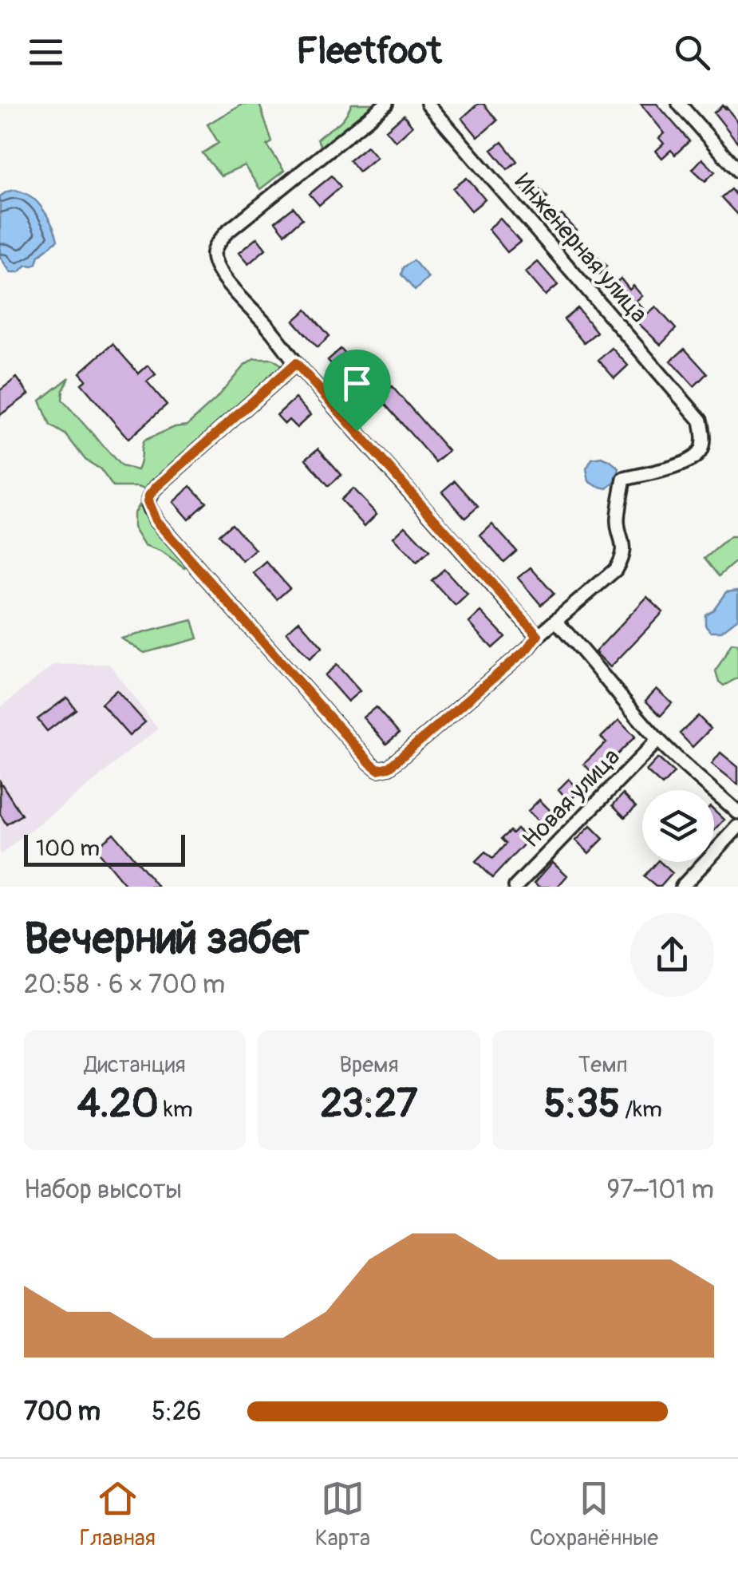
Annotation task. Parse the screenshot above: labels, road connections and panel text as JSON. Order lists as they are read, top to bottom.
{
  "streets": {
    "street": ["Инженерная улица", "Новая улица"]
  },
  "scale_bar": "100 m",
  "page": {
    "header": "Fleetfoot",
    "scale": "100 m",
    "heading": ["Вечерний забег", "20:58 · 6 × 700 m"],
    "stats": [
      ["Дистанция", "4.20 km"],
      ["Время", "23:27"],
      ["Темп", "5:35 /km"]
    ],
    "chart": ["Набор высоты", "97–101 m"],
    "list": [
      {
        "name": "700 m",
        "note": "5:26"
      }
    ],
    "tabs": ["Главная", "Карта", "Сохранённые"]
  }
}
